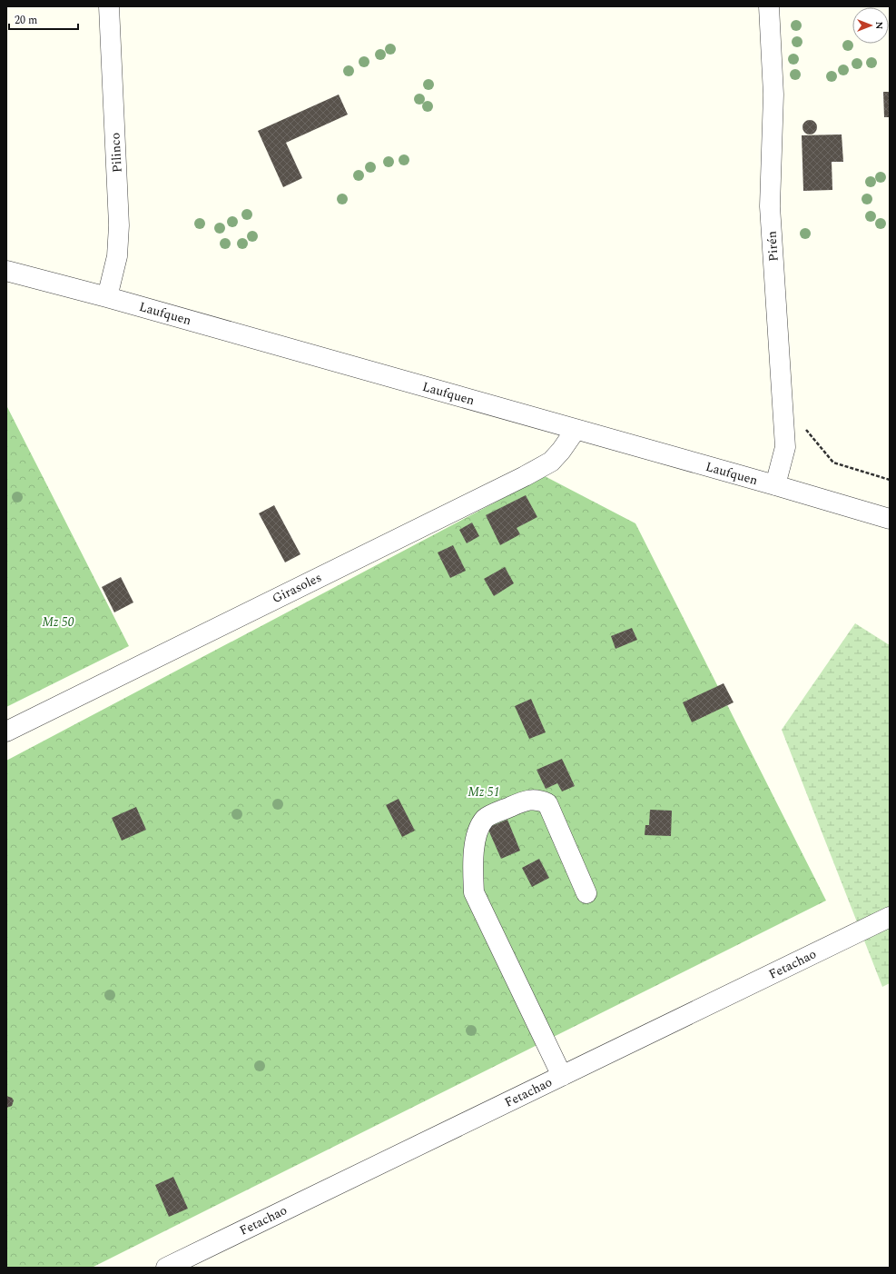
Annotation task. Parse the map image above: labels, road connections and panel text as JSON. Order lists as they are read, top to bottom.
{
  "streets": {
    "street": [
      "Pilinco",
      "Pirén",
      "Laufquen",
      "Girasoles",
      "Fetachao"
    ]
  },
  "crossings": [
    ["Pilinco", "Laufquen"],
    ["Pirén", "Laufquen"],
    ["Laufquen", "Girasoles"]
  ],
  "parks": ["Mz 50", "Mz 51"],
  "scale_bar": "20 m",
  "north": "right"
}
